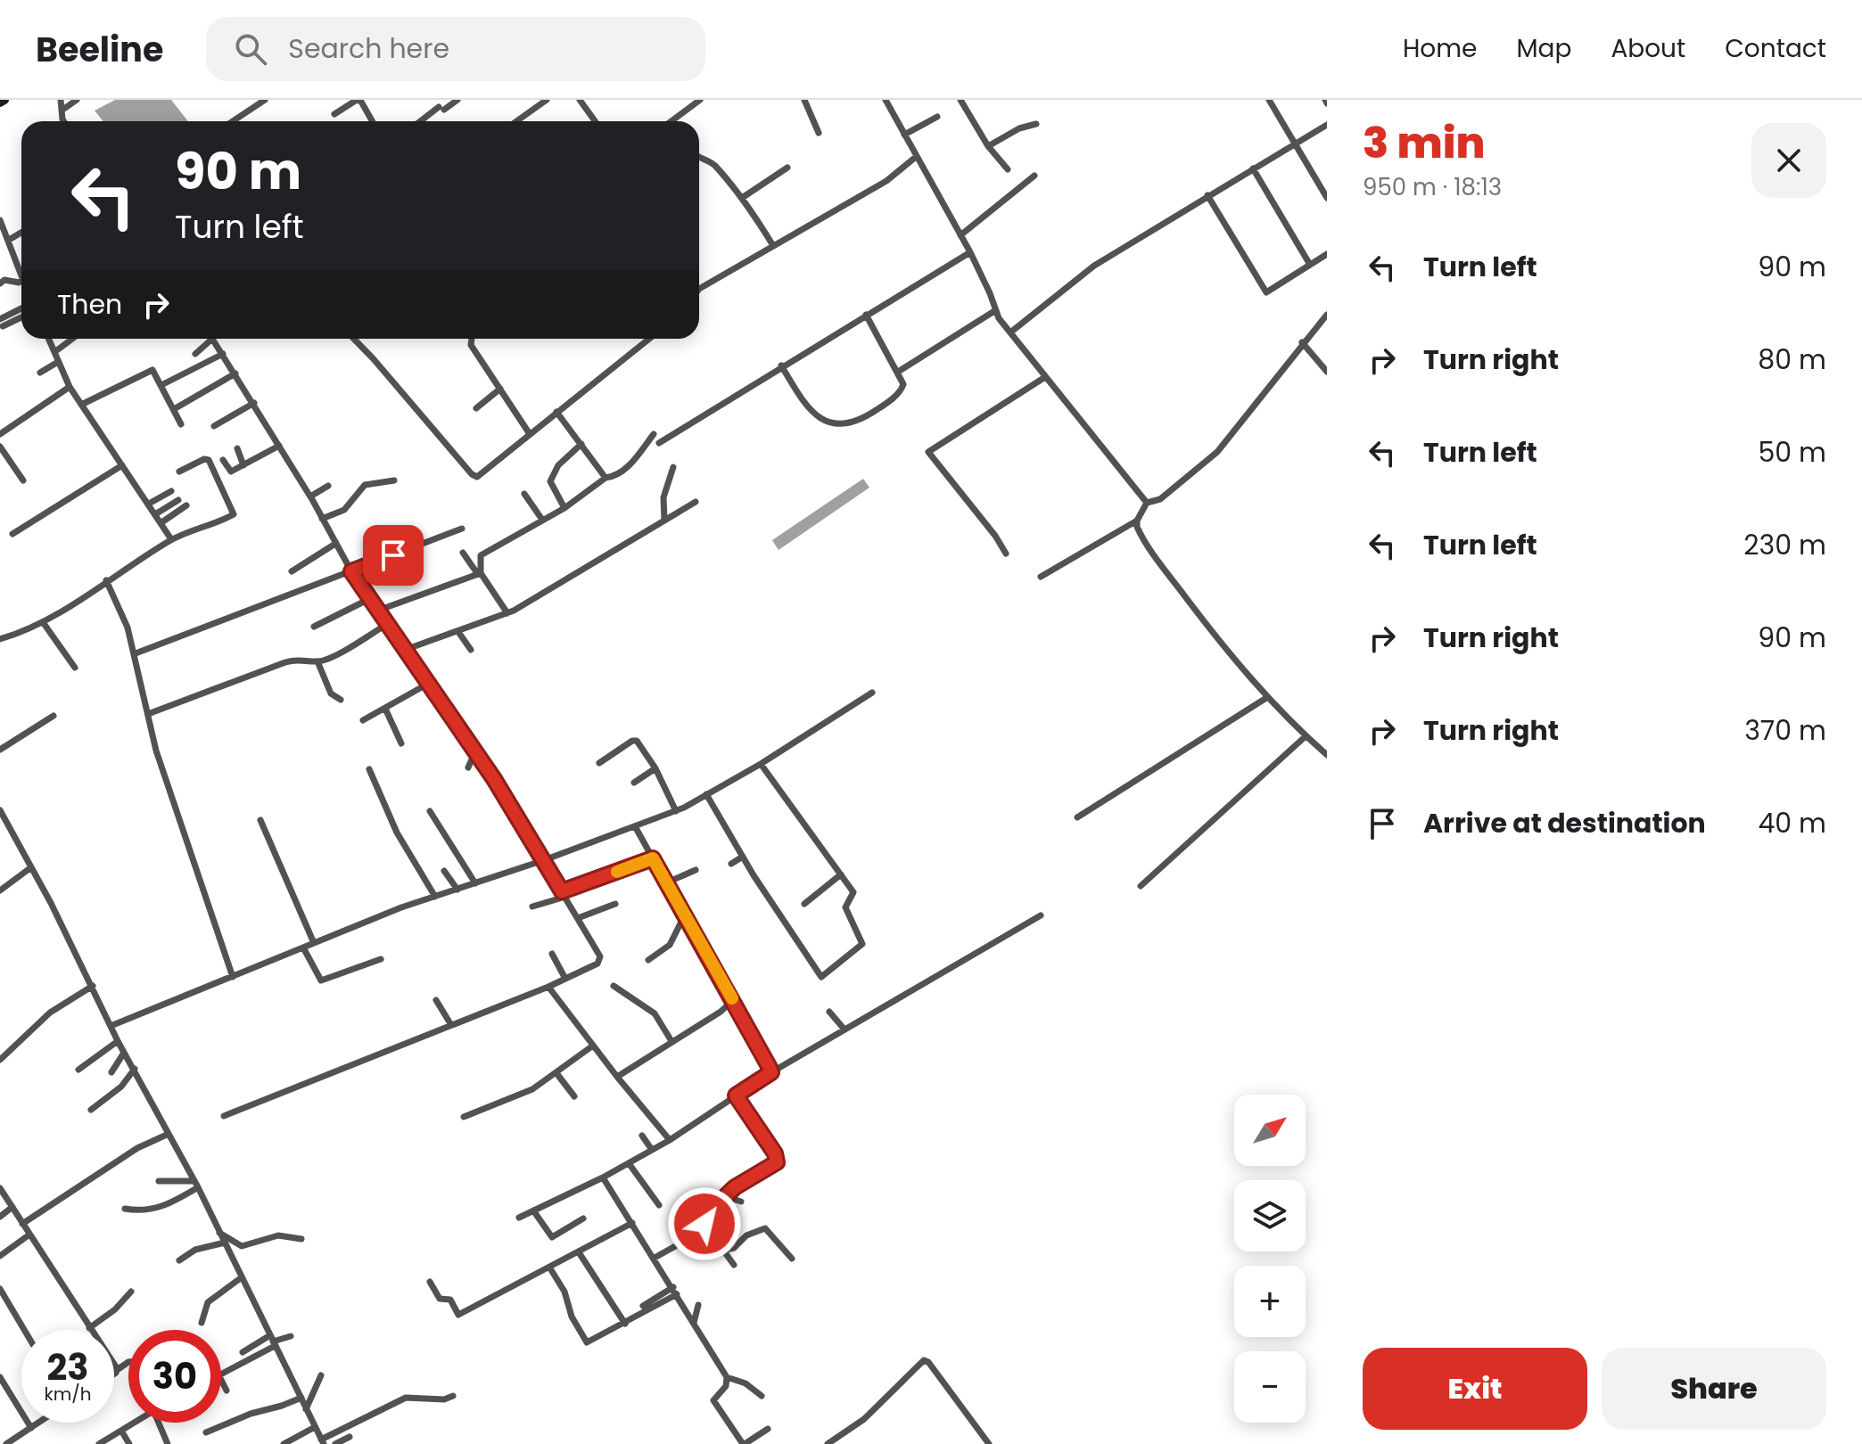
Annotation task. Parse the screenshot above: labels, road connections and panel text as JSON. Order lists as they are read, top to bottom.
{
  "north": "top right",
  "page": {
    "header": "Beeline",
    "search": "Search here",
    "nav": [
      "Home",
      "Map",
      "About",
      "Contact"
    ],
    "heading": ["3 min", "950 m · 18:13"],
    "turn": ["90 m", "Turn left"],
    "list": [
      {
        "name": "Turn left",
        "value": "90 m"
      },
      {
        "name": "Turn right",
        "value": "80 m"
      },
      {
        "name": "Turn left",
        "value": "50 m"
      },
      {
        "name": "Turn left",
        "value": "230 m"
      },
      {
        "name": "Turn right",
        "value": "90 m"
      },
      {
        "name": "Turn right",
        "value": "370 m"
      },
      {
        "name": "Arrive at destination",
        "value": "40 m"
      }
    ],
    "then": "Then",
    "map_buttons": ["+", "−"],
    "speed": "23 km/h",
    "limit": "30",
    "buttons": ["Exit", "Share"]
  }
}
